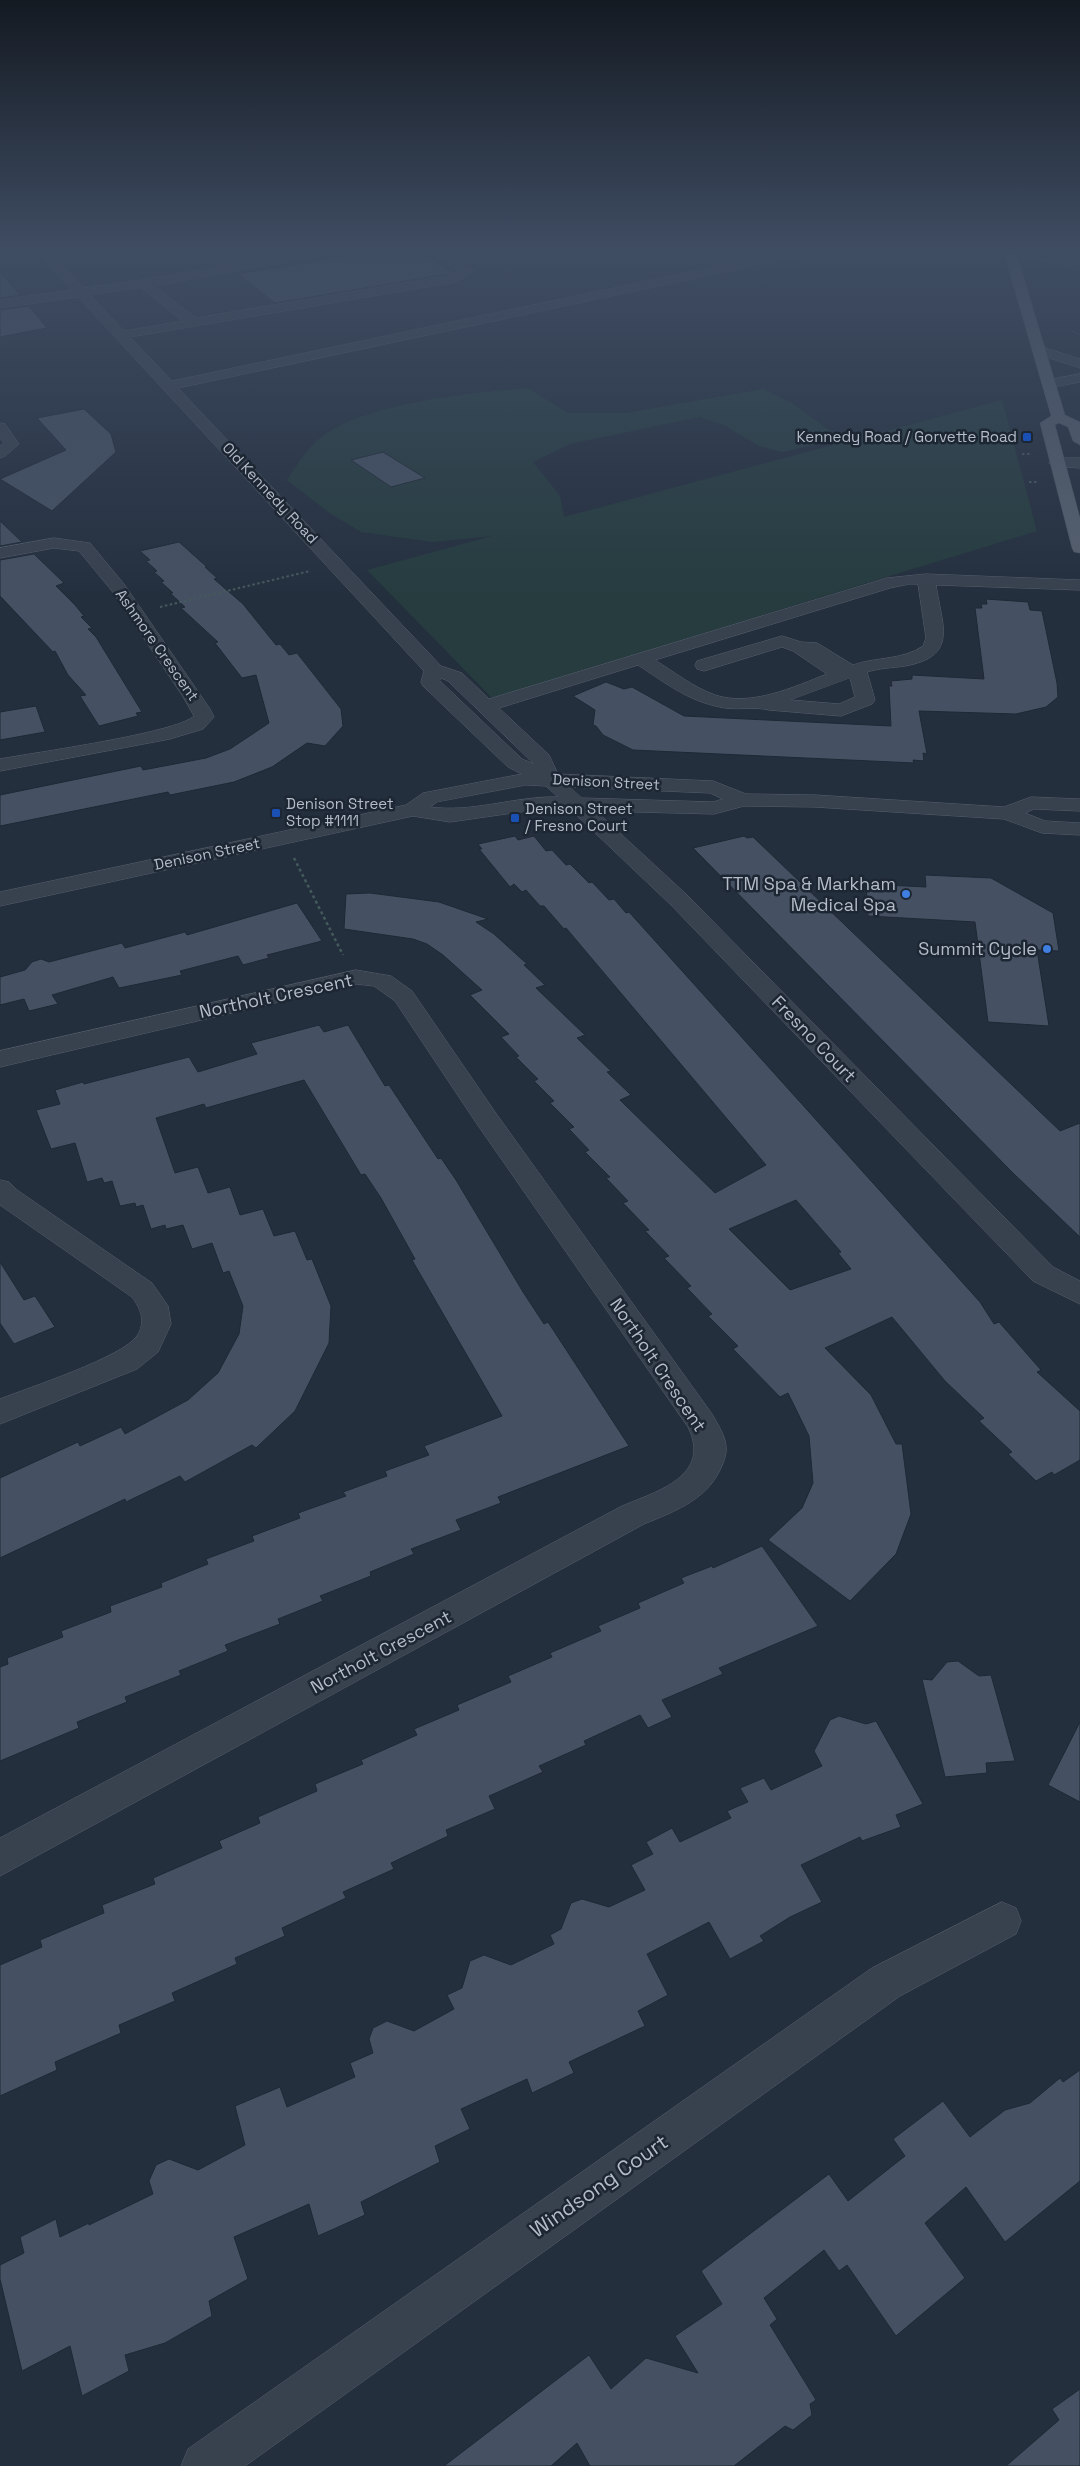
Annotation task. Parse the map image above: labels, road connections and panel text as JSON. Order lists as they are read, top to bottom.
{
  "streets": {
    "street": [
      "Old Kennedy Road",
      "Ashmore Crescent",
      "Denison Street",
      "Northolt Crescent",
      "Fresno Court",
      "Windsong Court"
    ]
  },
  "crossings": [
    ["Old Kennedy Road", "Denison Street"],
    ["Old Kennedy Road", "Fresno Court"],
    ["Denison Street", "Fresno Court"]
  ],
  "places": {
    "transit": ["Kennedy Road / Gorvette Road", "Denison Street Stop #1111", "Denison Street / Fresno Court"],
    "other": ["TTM Spa & Markham Medical Spa", "Summit Cycle"]
  }
}
